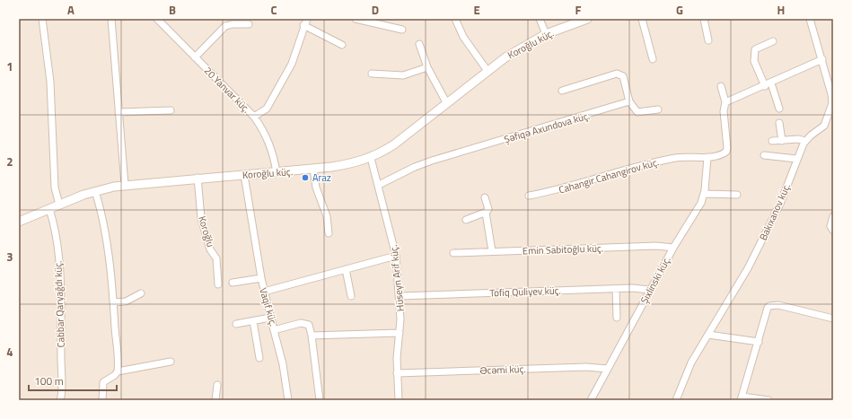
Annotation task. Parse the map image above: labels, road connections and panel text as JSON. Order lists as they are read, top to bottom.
{
  "streets": {
    "street": [
      "Koroğlu küç.",
      "20 Yanvar küç.",
      "Şəfiqə Axundova küç.",
      "Cahangir Cahangirov küç.",
      "Bakıxanov küç.",
      "Koroğlu",
      "Emin Sabitoğlu küç.",
      "Hüseyn Arif küç.",
      "Şıxlinski küç.",
      "Tofiq Quliyev küç.",
      "Cabbar Qaryağdı küç.",
      "Vaqif küç.",
      "Əcəmi küç."
    ]
  },
  "crossings": [
    ["Koroğlu küç.", "20 Yanvar küç."],
    ["Koroğlu küç.", "Koroğlu"],
    ["Koroğlu küç.", "Hüseyn Arif küç."],
    ["Koroğlu küç.", "Cabbar Qaryağdı küç."],
    ["Koroğlu küç.", "Vaqif küç."],
    ["Şəfiqə Axundova küç.", "Hüseyn Arif küç."],
    ["Cahangir Cahangirov küç.", "Şıxlinski küç."],
    ["Emin Sabitoğlu küç.", "Şıxlinski küç."],
    ["Hüseyn Arif küç.", "Tofiq Quliyev küç."],
    ["Hüseyn Arif küç.", "Əcəmi küç."],
    ["Şıxlinski küç.", "Tofiq Quliyev küç."],
    ["Şıxlinski küç.", "Əcəmi küç."]
  ],
  "places": ["Araz"],
  "scale_bar": "100 m",
  "grid": {
    "columns": [
      "A",
      "B",
      "C",
      "D",
      "E",
      "F",
      "G",
      "H"
    ],
    "rows": [
      "1",
      "2",
      "3",
      "4"
    ]
  }
}
